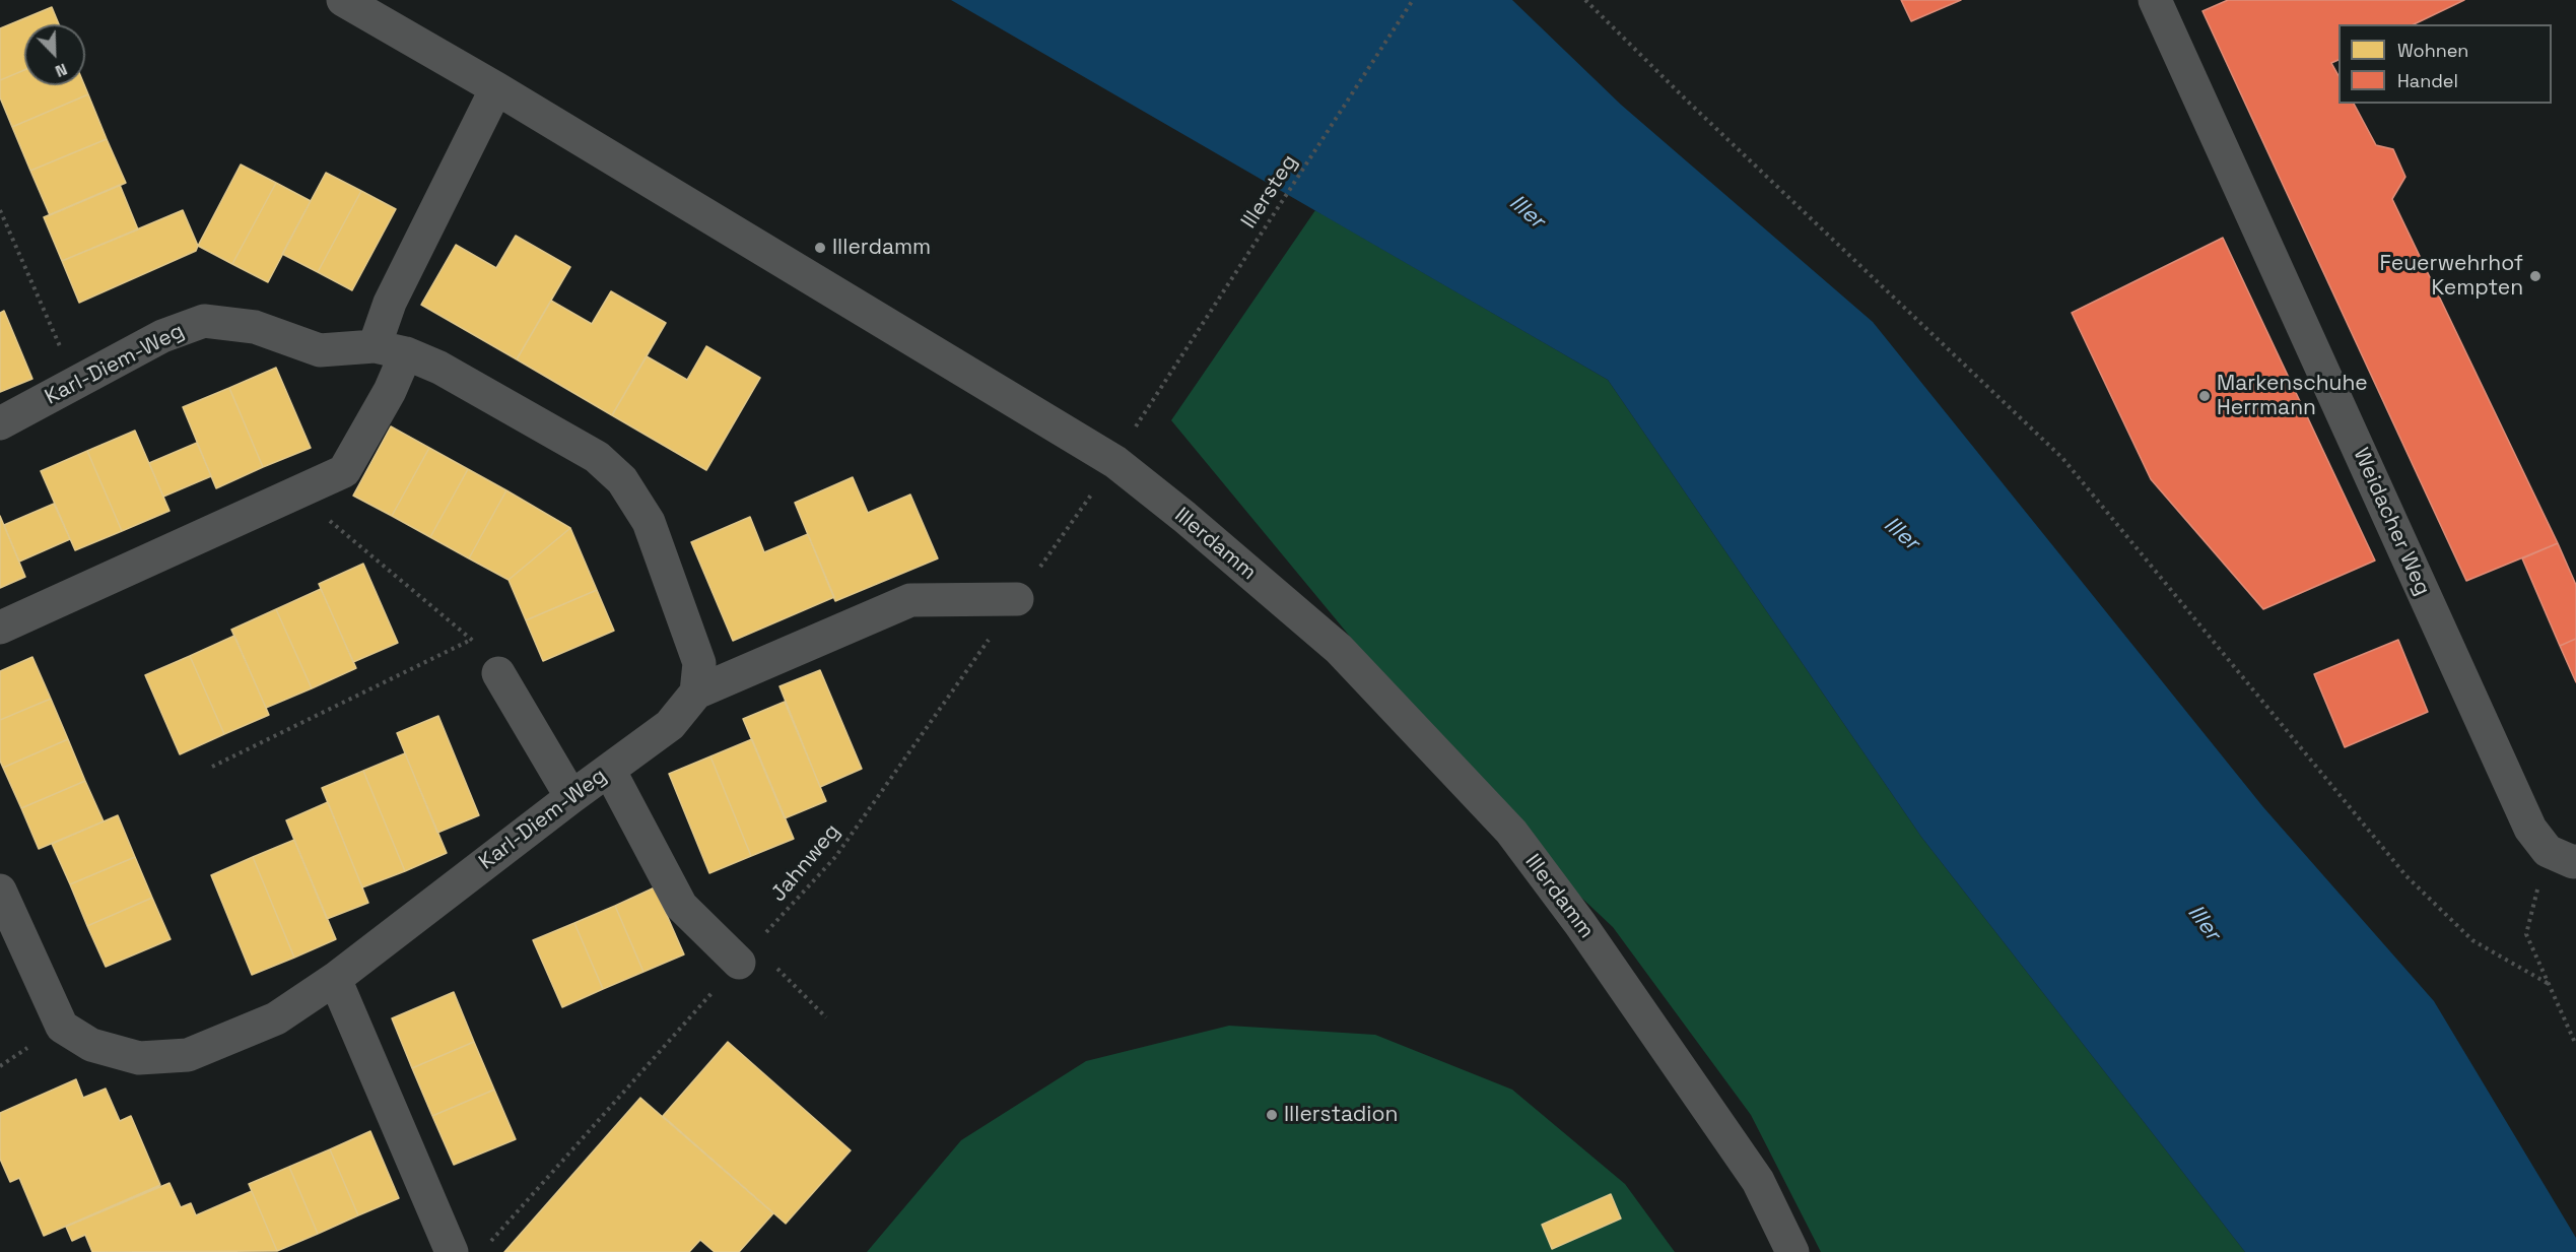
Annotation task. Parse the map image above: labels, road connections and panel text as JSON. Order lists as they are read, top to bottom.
{
  "streets": {
    "street": ["Karl-Diem-Weg", "Weidacher Weg", "Illerdamm"],
    "path": ["Illersteg", "Jahnweg"]
  },
  "crossings": [
    ["Illerdamm", "Jahnweg"]
  ],
  "water": ["Iller"],
  "places": [
    "Illerdamm",
    "Feuerwehrhof Kempten",
    "Markenschuhe Herrmann",
    "Illerstadion"
  ],
  "legend": ["Wohnen", "Handel"],
  "north": "bottom right"
}
